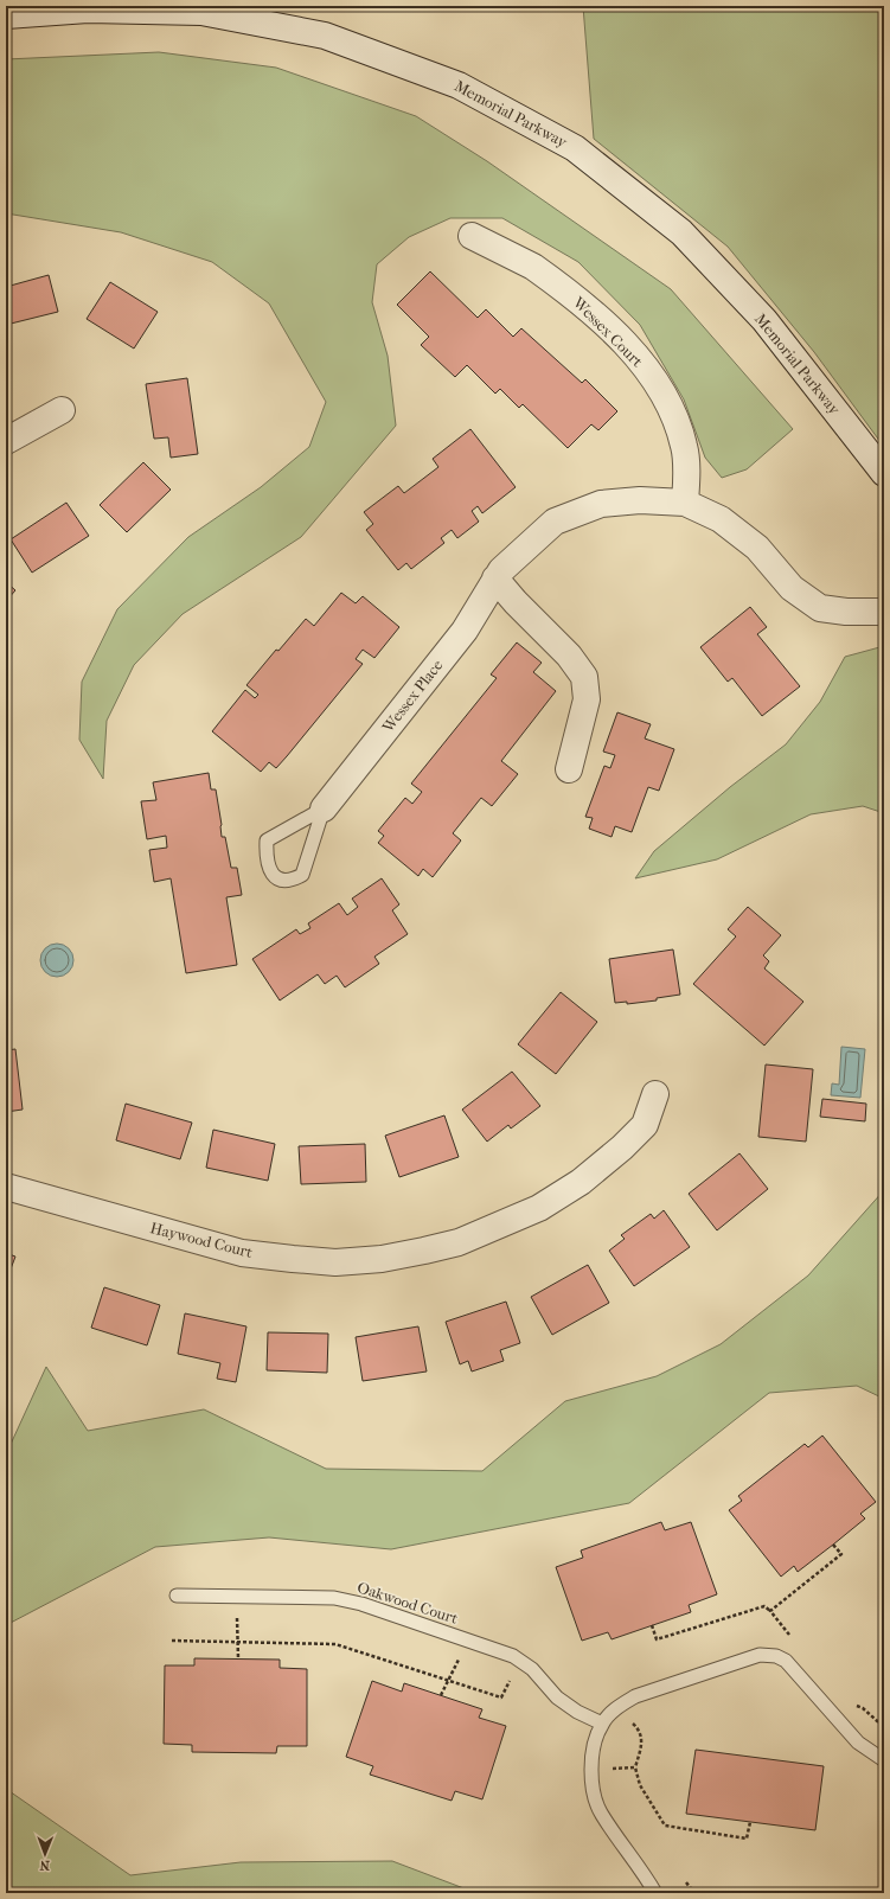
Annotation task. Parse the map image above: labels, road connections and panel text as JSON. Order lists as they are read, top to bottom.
{
  "streets": {
    "street": [
      "Memorial Parkway",
      "Wessex Court",
      "Wessex Place",
      "Haywood Court"
    ],
    "lane": ["Oakwood Court"]
  },
  "crossings": [
    ["Wessex Court", "Wessex Place"]
  ],
  "north": "bottom"
}
